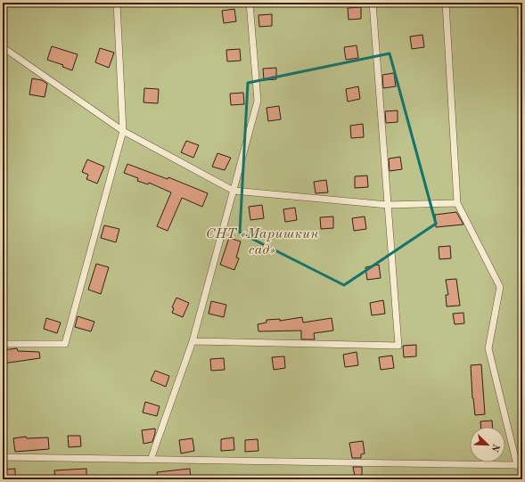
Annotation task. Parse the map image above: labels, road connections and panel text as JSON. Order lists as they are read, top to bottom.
{
  "parks": ["СНТ «Маришкин сад»"],
  "north": "bottom right"
}
